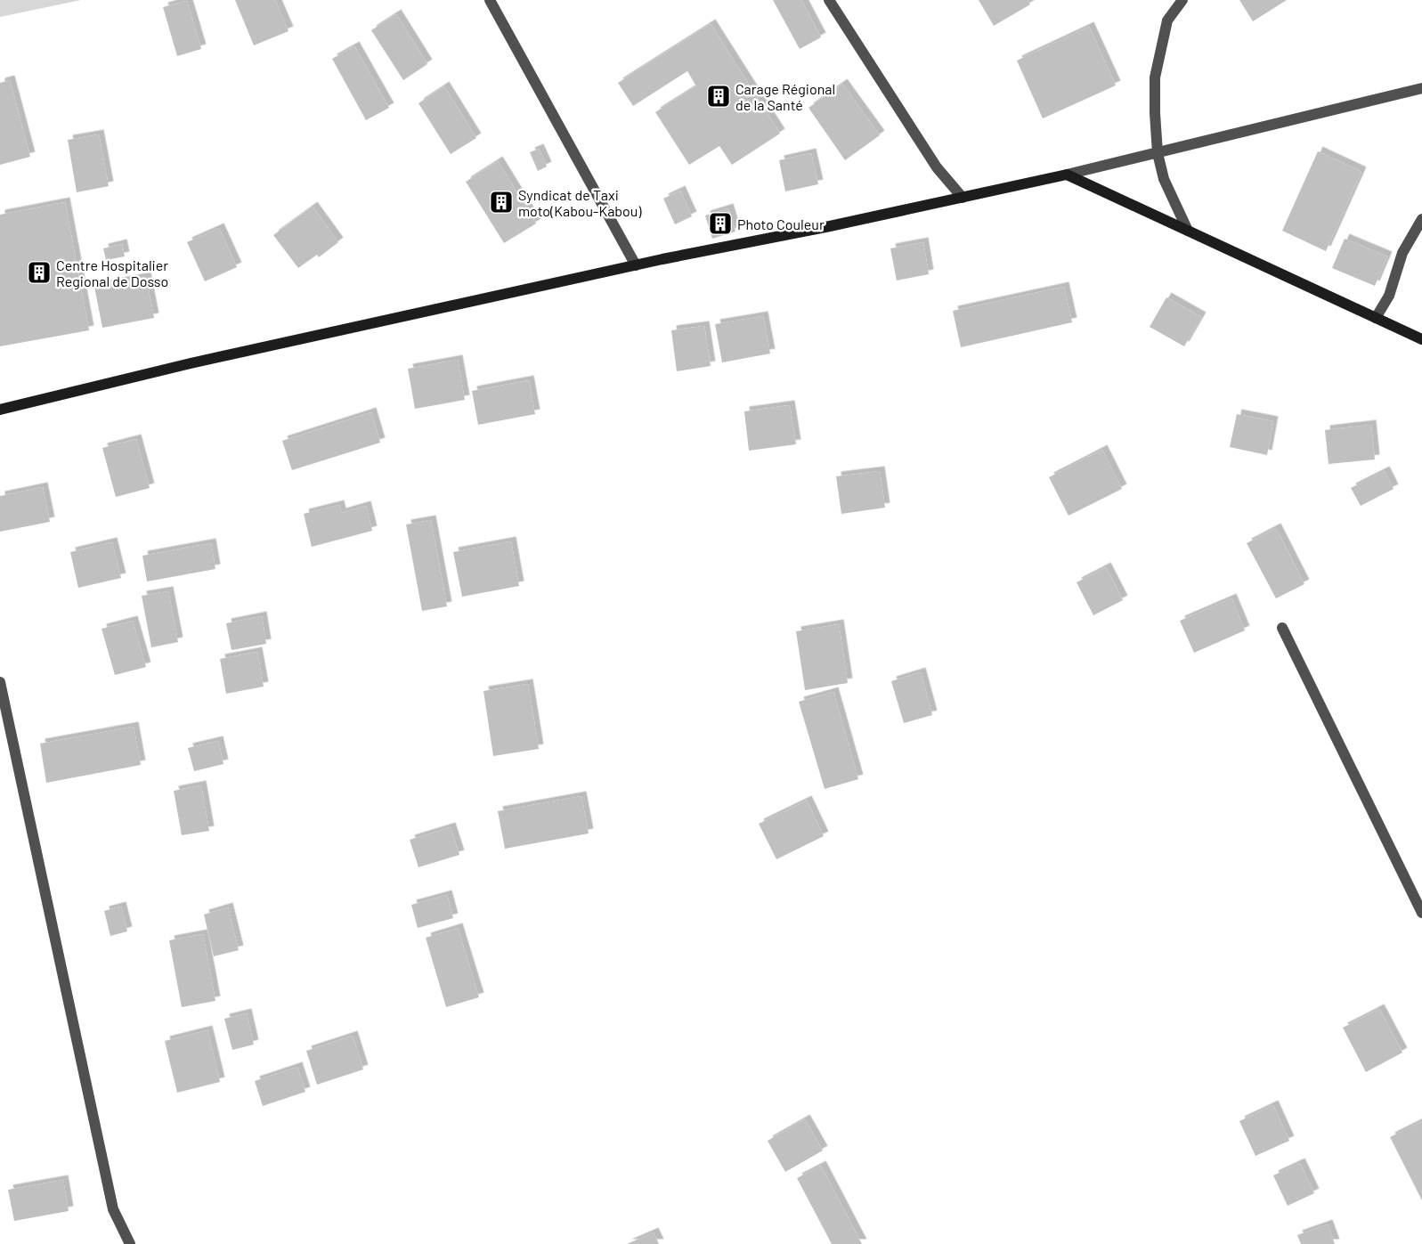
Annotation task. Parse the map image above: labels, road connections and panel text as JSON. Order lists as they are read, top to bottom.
{
  "places": {
    "building": [
      "Carage Régional de la Santé",
      "Syndicat de Taxi moto(Kabou-Kabou)",
      "Photo Couleur",
      "Centre Hospitalier Regional de Dosso"
    ]
  }
}
